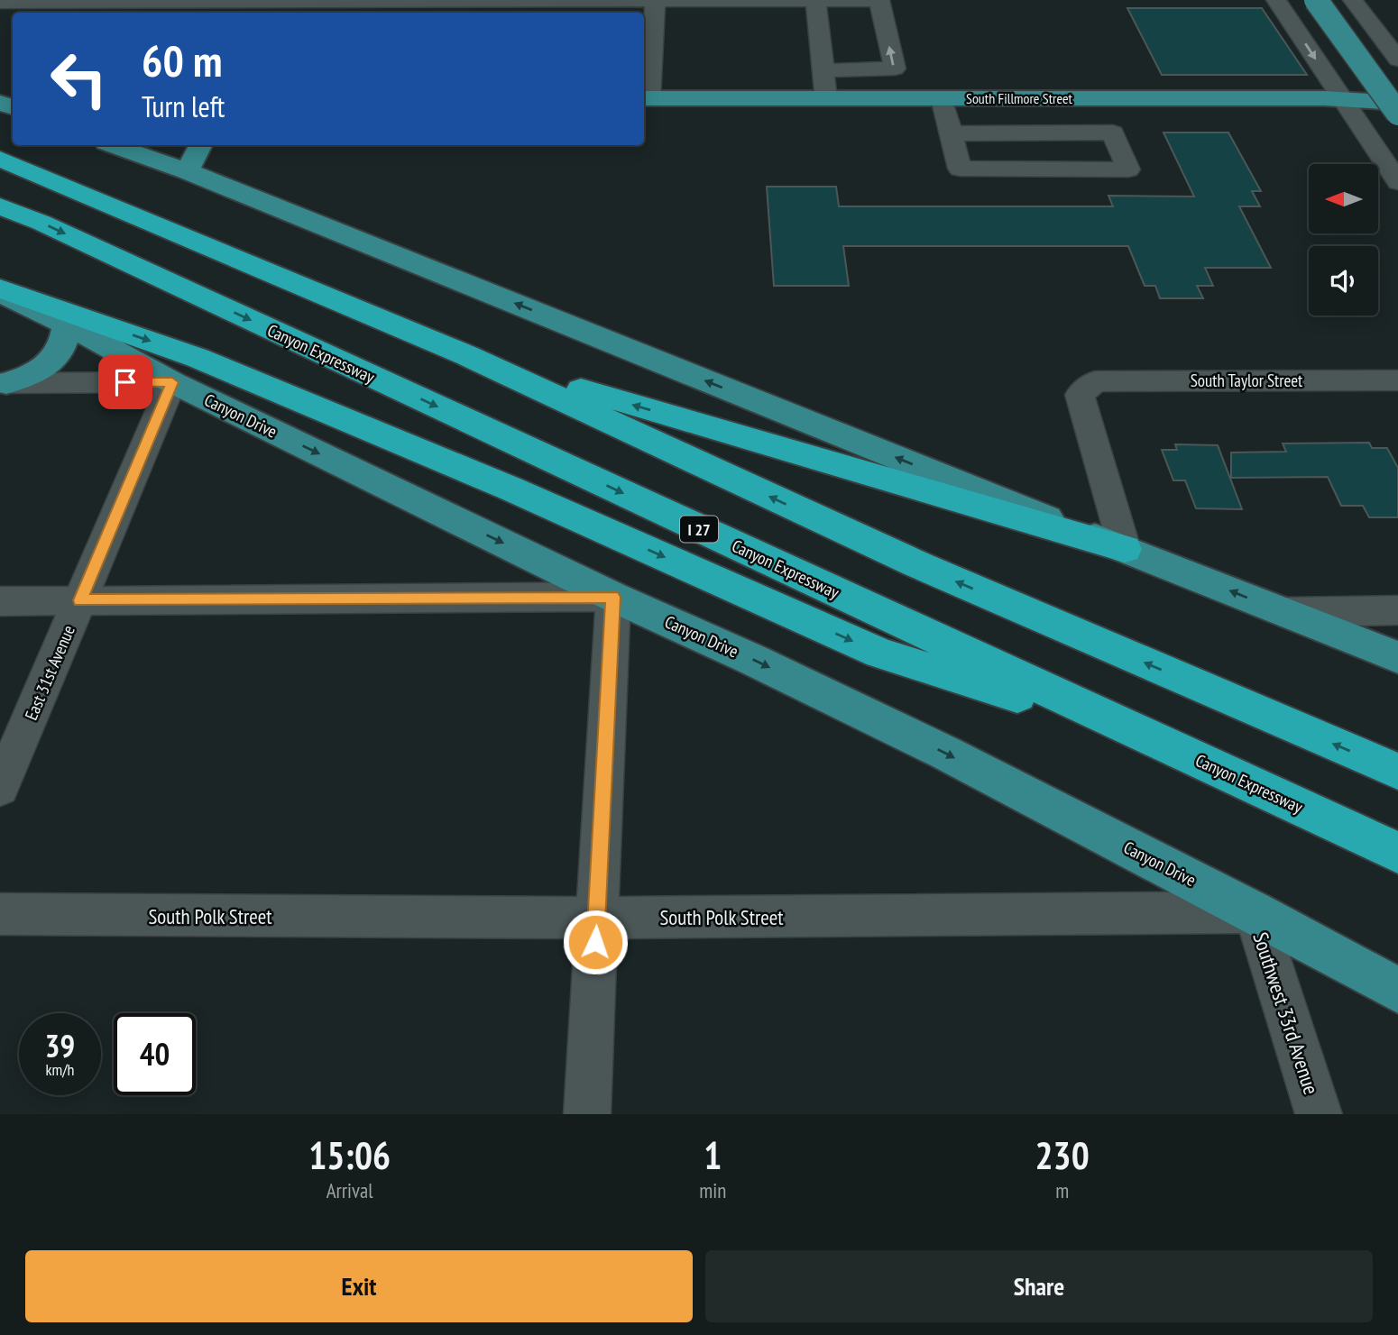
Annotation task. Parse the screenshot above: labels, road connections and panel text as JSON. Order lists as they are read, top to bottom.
{
  "streets": {
    "highway": ["Canyon Expressway", "I 27"],
    "main road": ["South Fillmore Street", "Canyon Drive"],
    "street": [
      "South Taylor Street",
      "East 31st Avenue",
      "South Polk Street",
      "Southwest 33rd Avenue"
    ]
  },
  "crossings": [
    ["Canyon Drive", "East 31st Avenue"],
    ["Canyon Drive", "South Polk Street"],
    ["Canyon Drive", "Southwest 33rd Avenue"],
    ["South Polk Street", "Southwest 33rd Avenue"]
  ],
  "north": "left",
  "page": {
    "turn": ["60 m", "Turn left"],
    "speed": "39 km/h",
    "limit": "40",
    "eta": [
      "15:06",
      "Arrival",
      "1",
      "min",
      "230",
      "m"
    ],
    "buttons": ["Exit", "Share"]
  }
}
